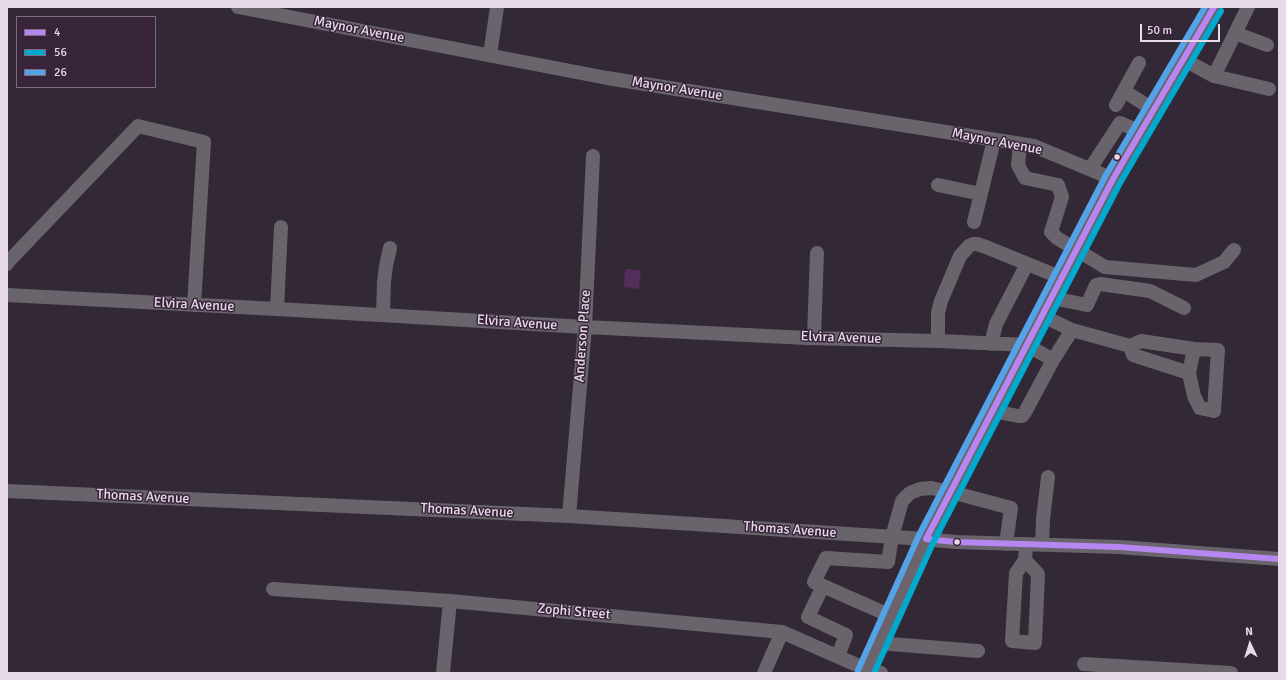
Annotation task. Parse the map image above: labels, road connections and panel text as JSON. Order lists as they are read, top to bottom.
{
  "streets": {
    "street": [
      "Maynor Avenue",
      "Elvira Avenue",
      "Anderson Place",
      "Thomas Avenue",
      "Zophi Street"
    ]
  },
  "crossings": [
    ["Elvira Avenue", "Anderson Place"],
    ["Anderson Place", "Thomas Avenue"]
  ],
  "lines": ["transit line 4", "transit line 26", "transit line 56"],
  "legend": ["4", "56", "26"],
  "scale_bar": "50 m",
  "north": "top"
}
